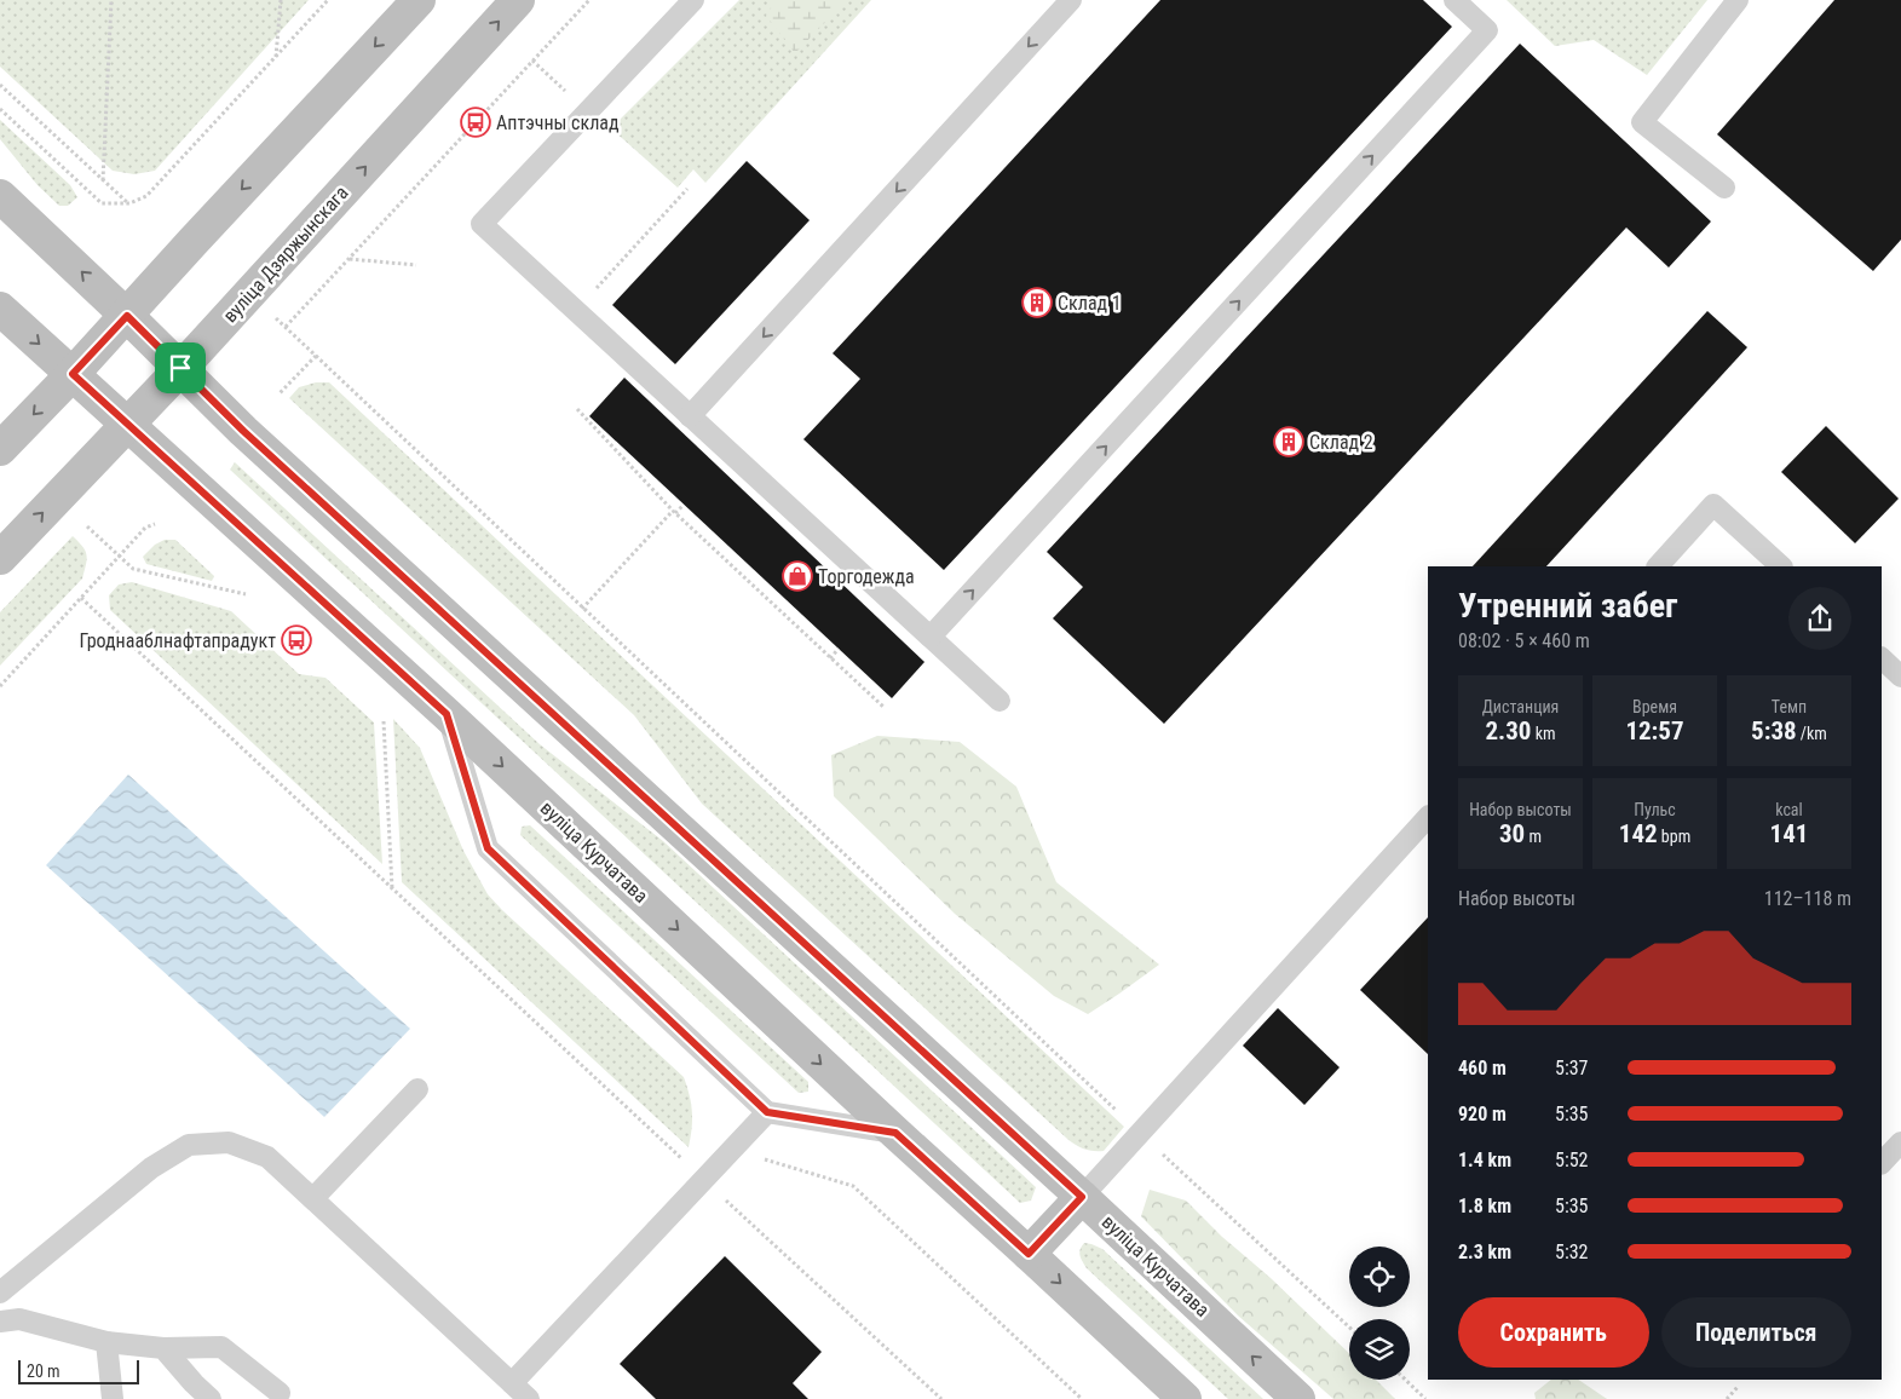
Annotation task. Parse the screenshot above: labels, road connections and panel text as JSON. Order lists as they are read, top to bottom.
{
  "streets": {
    "main road": ["вуліца Дзяржынскага", "вуліца Курчатава"]
  },
  "crossings": [
    ["вуліца Дзяржынскага", "вуліца Курчатава"]
  ],
  "places": {
    "bus stop": ["Аптэчны склад", "Гроднааблнафтапрадукт"],
    "building": ["Склад 1", "Склад 2"],
    "shop": ["Торгодежда"]
  },
  "scale_bar": "20 m",
  "page": {
    "heading": ["Утренний забег", "08:02 · 5 × 460 m"],
    "stats": [
      ["Дистанция", "2.30 km"],
      ["Время", "12:57"],
      ["Темп", "5:38 /km"],
      ["Набор высоты", "30 m"],
      ["Пульс", "142 bpm"],
      ["kcal", "141"]
    ],
    "chart": ["Набор высоты", "112–118 m"],
    "list": [
      {
        "name": "460 m",
        "note": "5:37"
      },
      {
        "name": "920 m",
        "note": "5:35"
      },
      {
        "name": "1.4 km",
        "note": "5:52"
      },
      {
        "name": "1.8 km",
        "note": "5:35"
      },
      {
        "name": "2.3 km",
        "note": "5:32"
      }
    ],
    "buttons": ["Сохранить", "Поделиться"],
    "scale": "20 m"
  }
}
